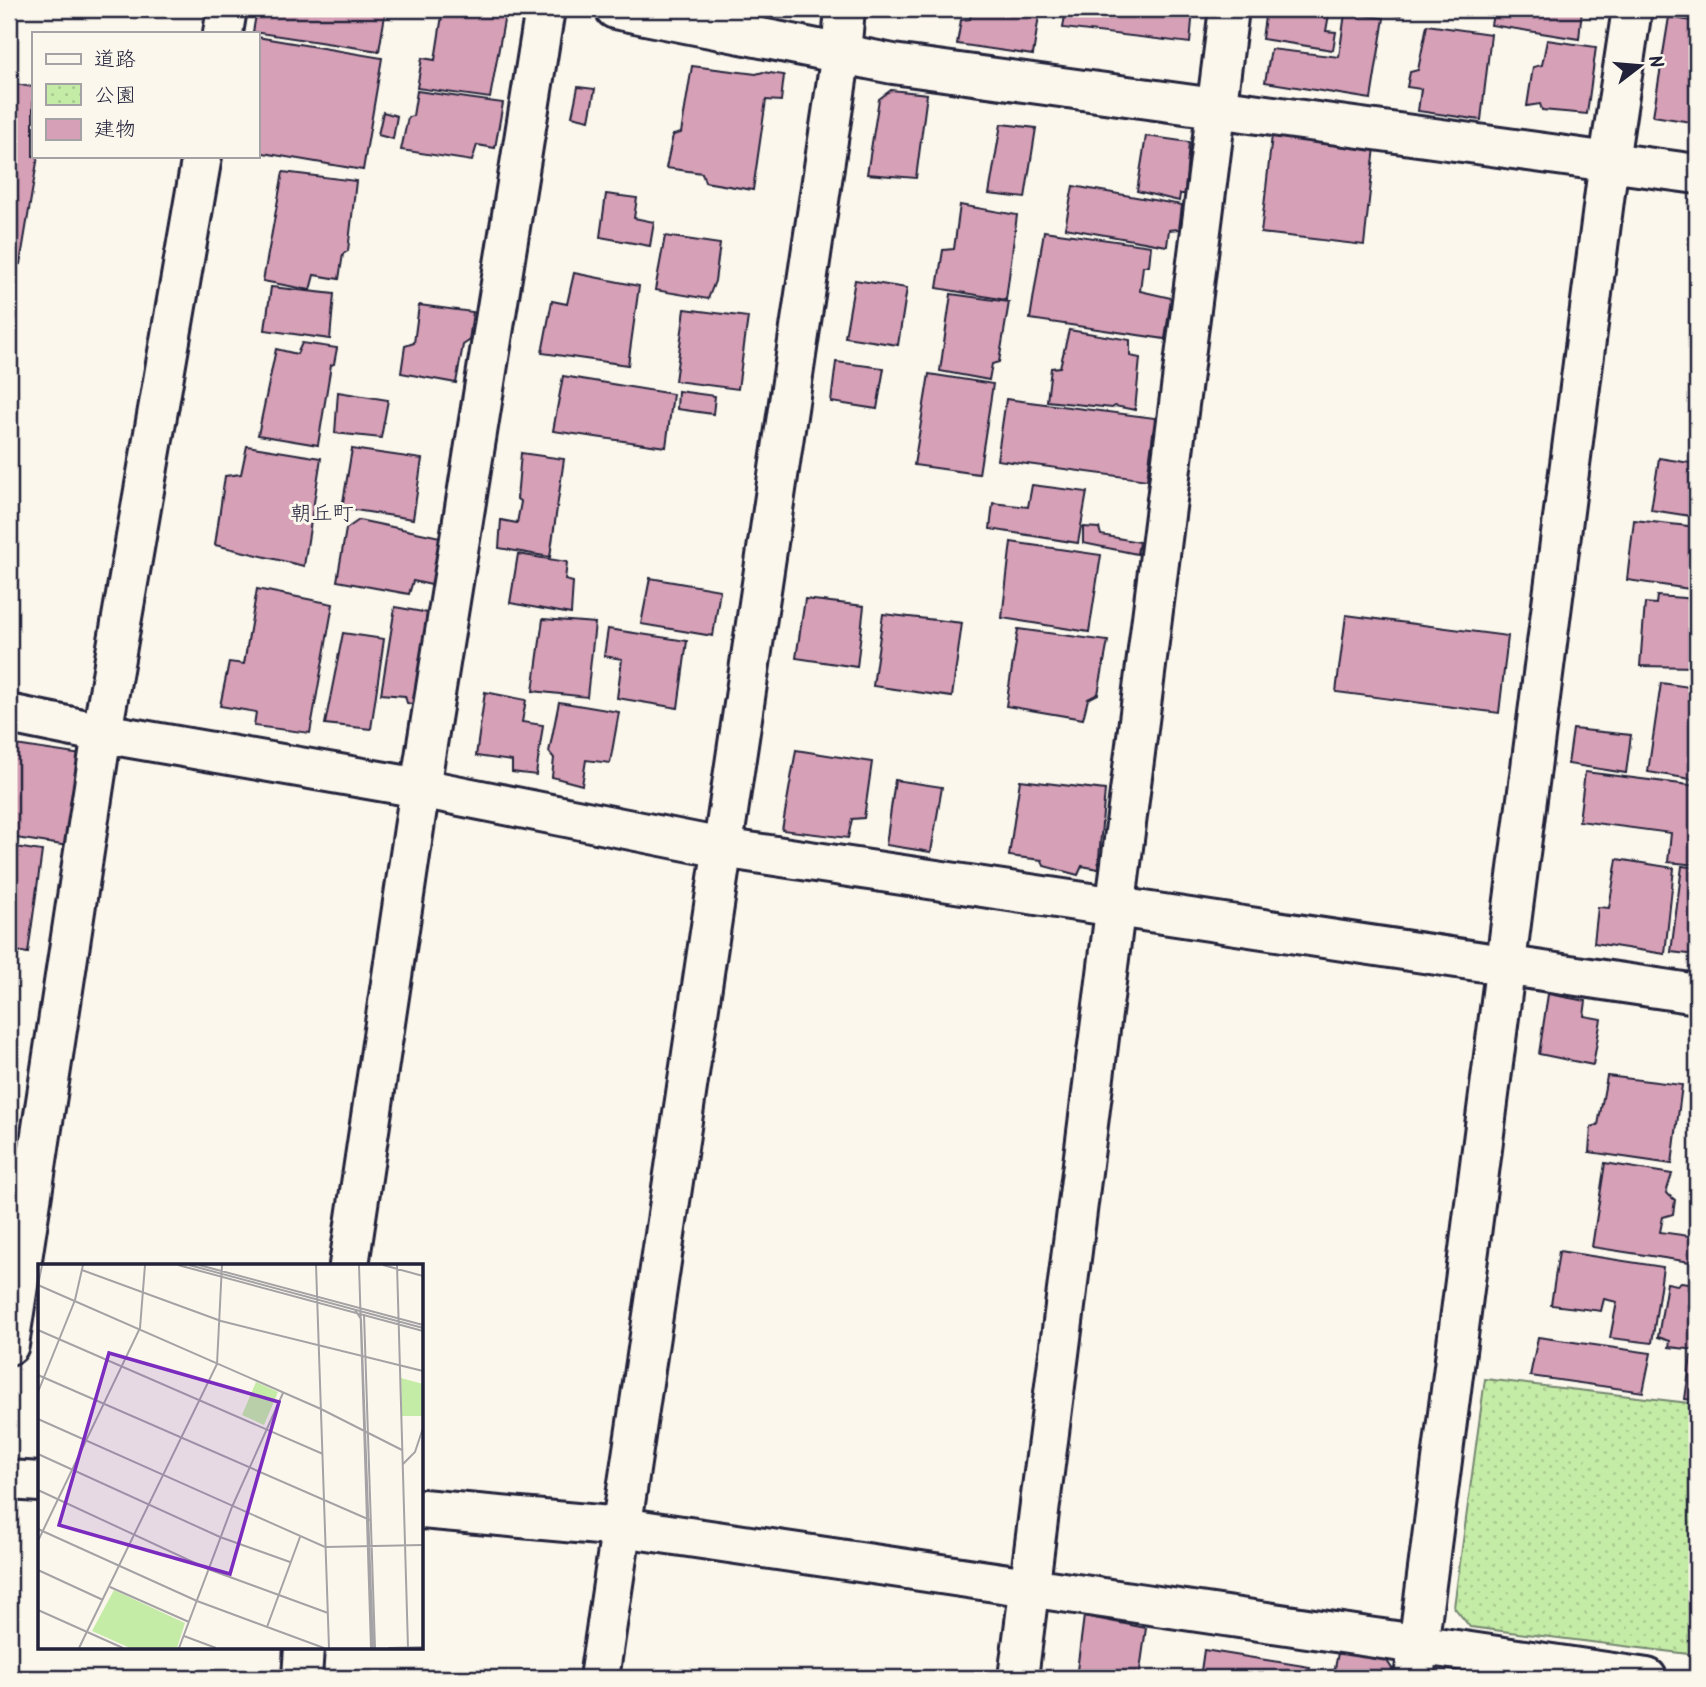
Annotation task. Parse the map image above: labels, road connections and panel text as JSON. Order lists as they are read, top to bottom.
{
  "districts": ["朝丘町"],
  "legend": ["道路", "公園", "建物"],
  "north": "right"
}
